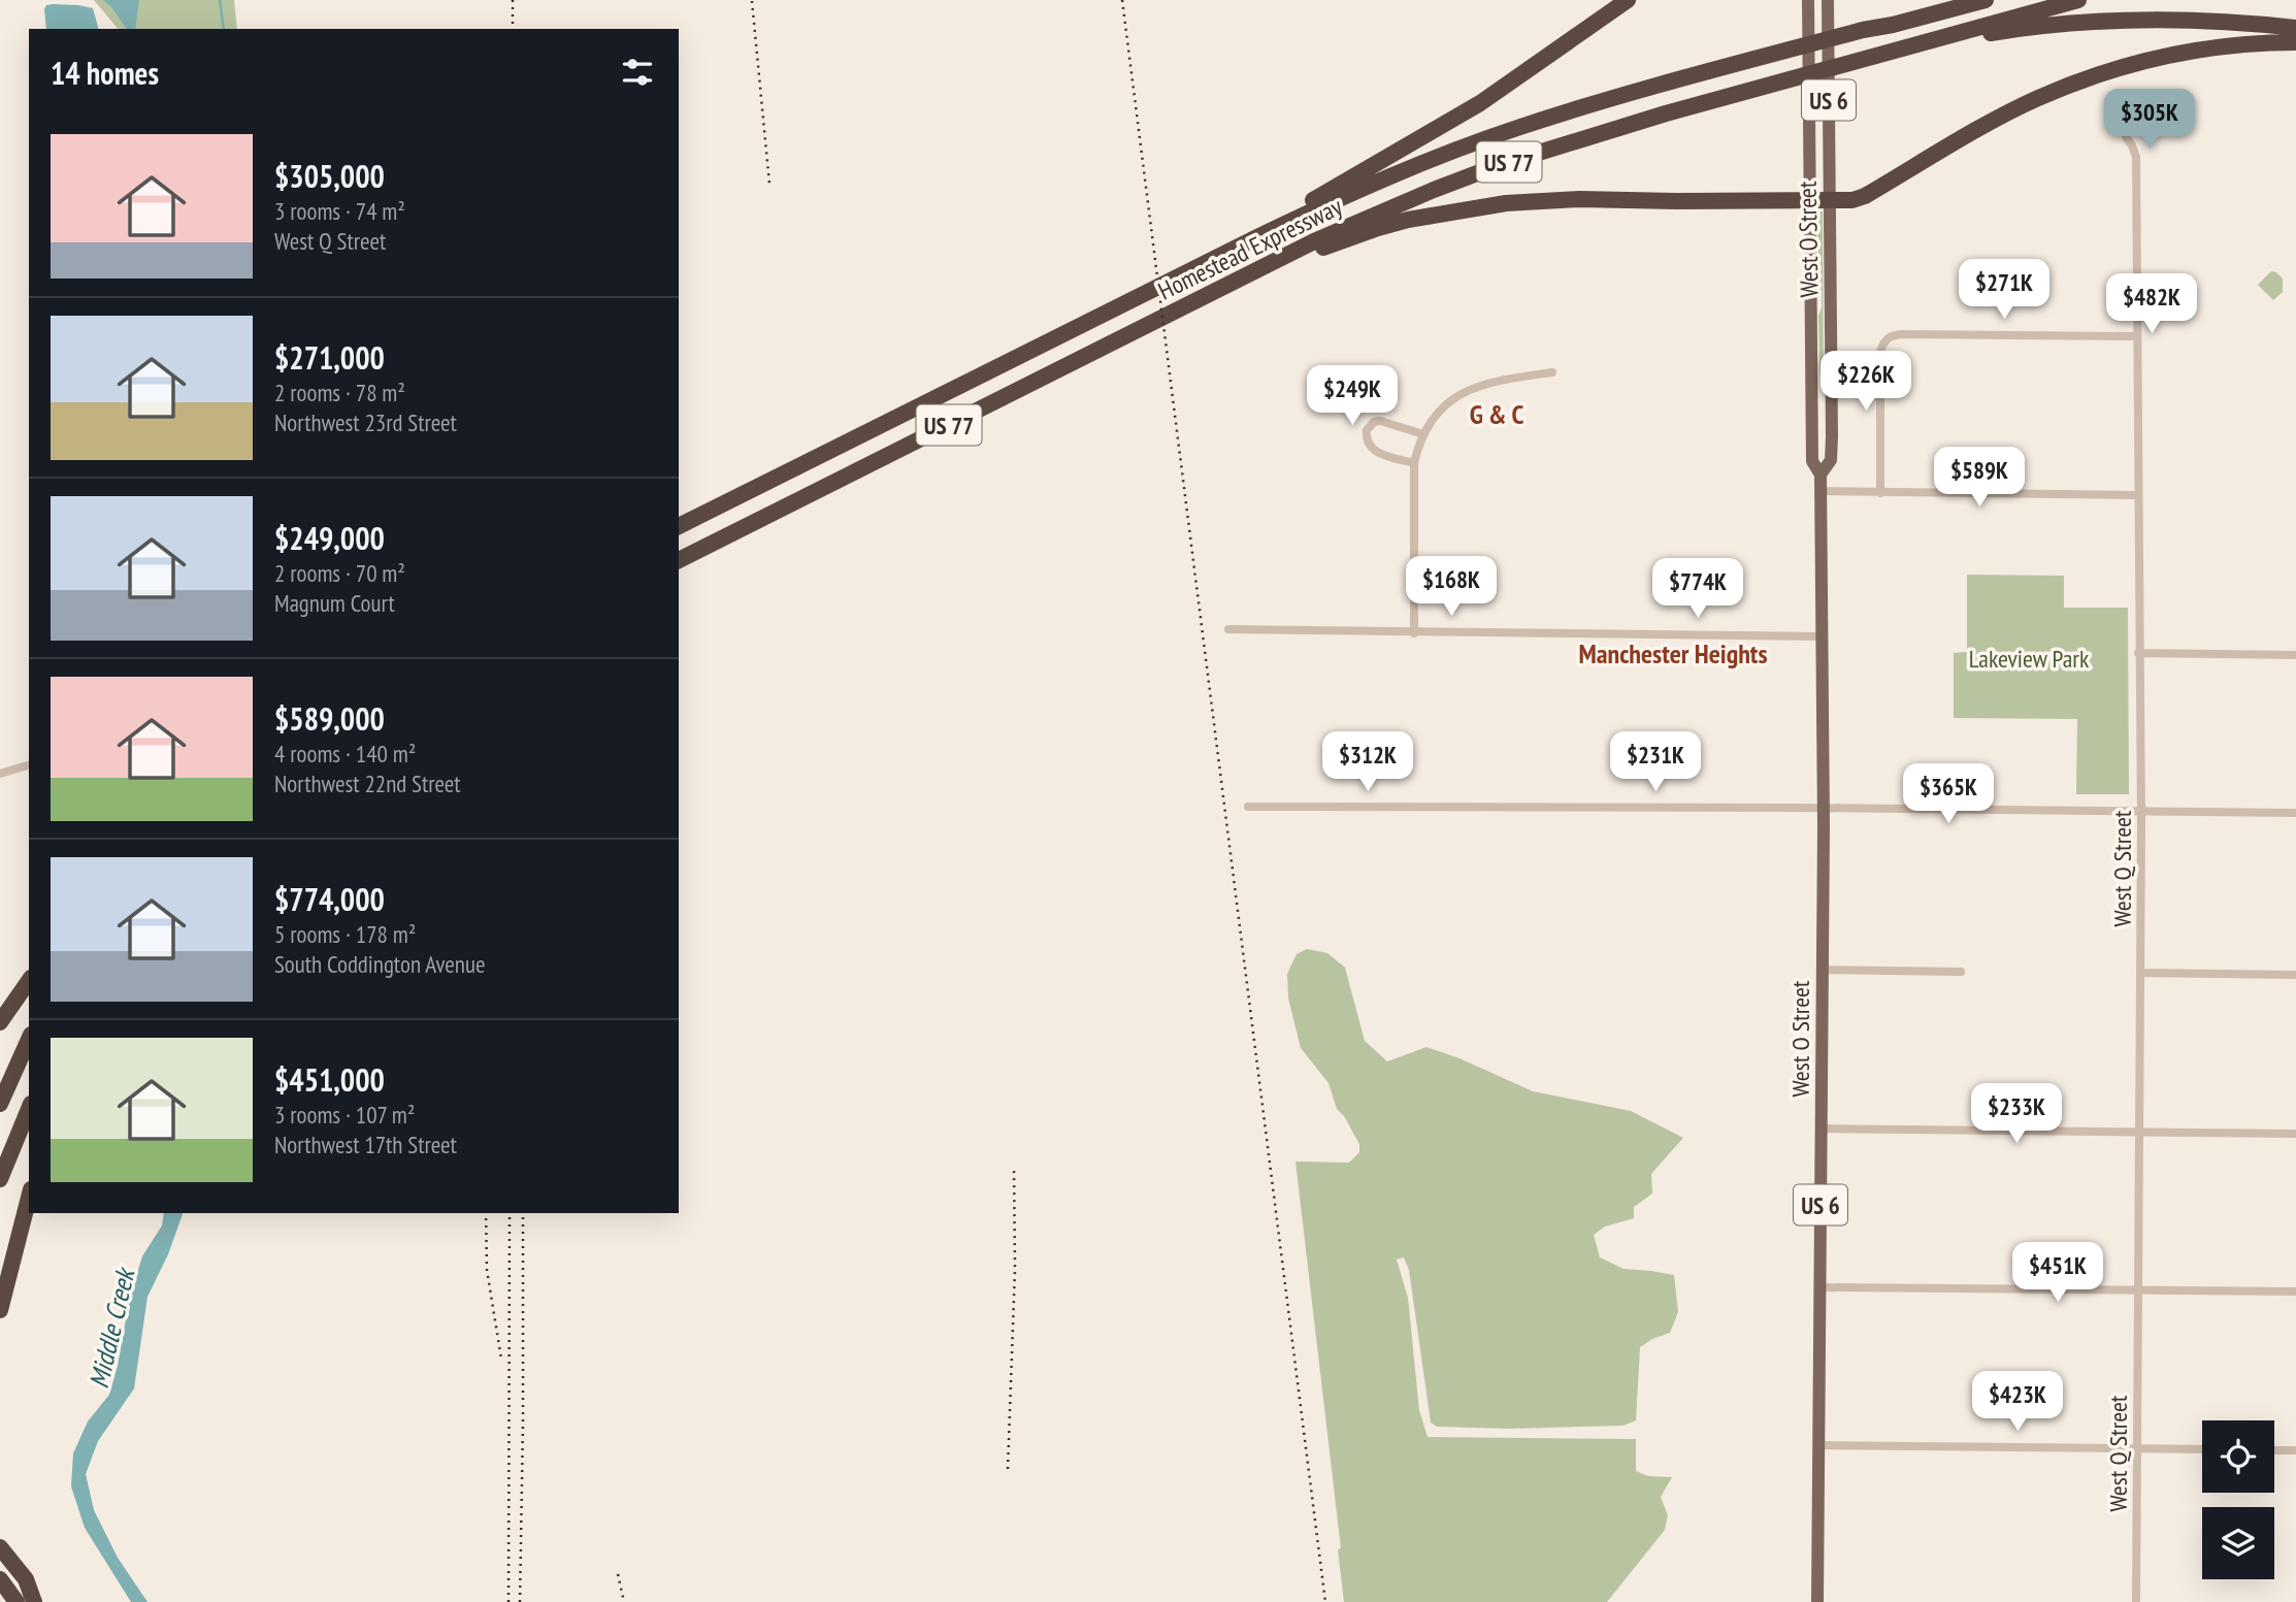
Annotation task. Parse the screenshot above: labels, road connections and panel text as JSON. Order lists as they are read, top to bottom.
{
  "streets": {
    "highway": ["US 77", "Homestead Expressway"],
    "main road": ["US 6", "West O Street"],
    "street": ["West Q Street"]
  },
  "crossings": [
    ["US 77", "Homestead Expressway"]
  ],
  "districts": ["G & C", "Manchester Heights"],
  "water": ["Middle Creek"],
  "parks": ["Lakeview Park"],
  "page": {
    "heading": "14 homes",
    "price": [
      "$305K",
      "$271K",
      "$482K",
      "$226K",
      "$249K",
      "$589K",
      "$168K",
      "$774K",
      "$312K",
      "$231K",
      "$365K",
      "$233K",
      "$451K",
      "$423K"
    ],
    "list": [
      {
        "name": "$305,000",
        "note": "3 rooms · 74 m² · West Q Street"
      },
      {
        "name": "$271,000",
        "note": "2 rooms · 78 m² · Northwest 23rd Street"
      },
      {
        "name": "$249,000",
        "note": "2 rooms · 70 m² · Magnum Court"
      },
      {
        "name": "$589,000",
        "note": "4 rooms · 140 m² · Northwest 22nd Street"
      },
      {
        "name": "$774,000",
        "note": "5 rooms · 178 m² · South Coddington Avenue"
      },
      {
        "name": "$451,000",
        "note": "3 rooms · 107 m² · Northwest 17th Street"
      }
    ]
  }
}
